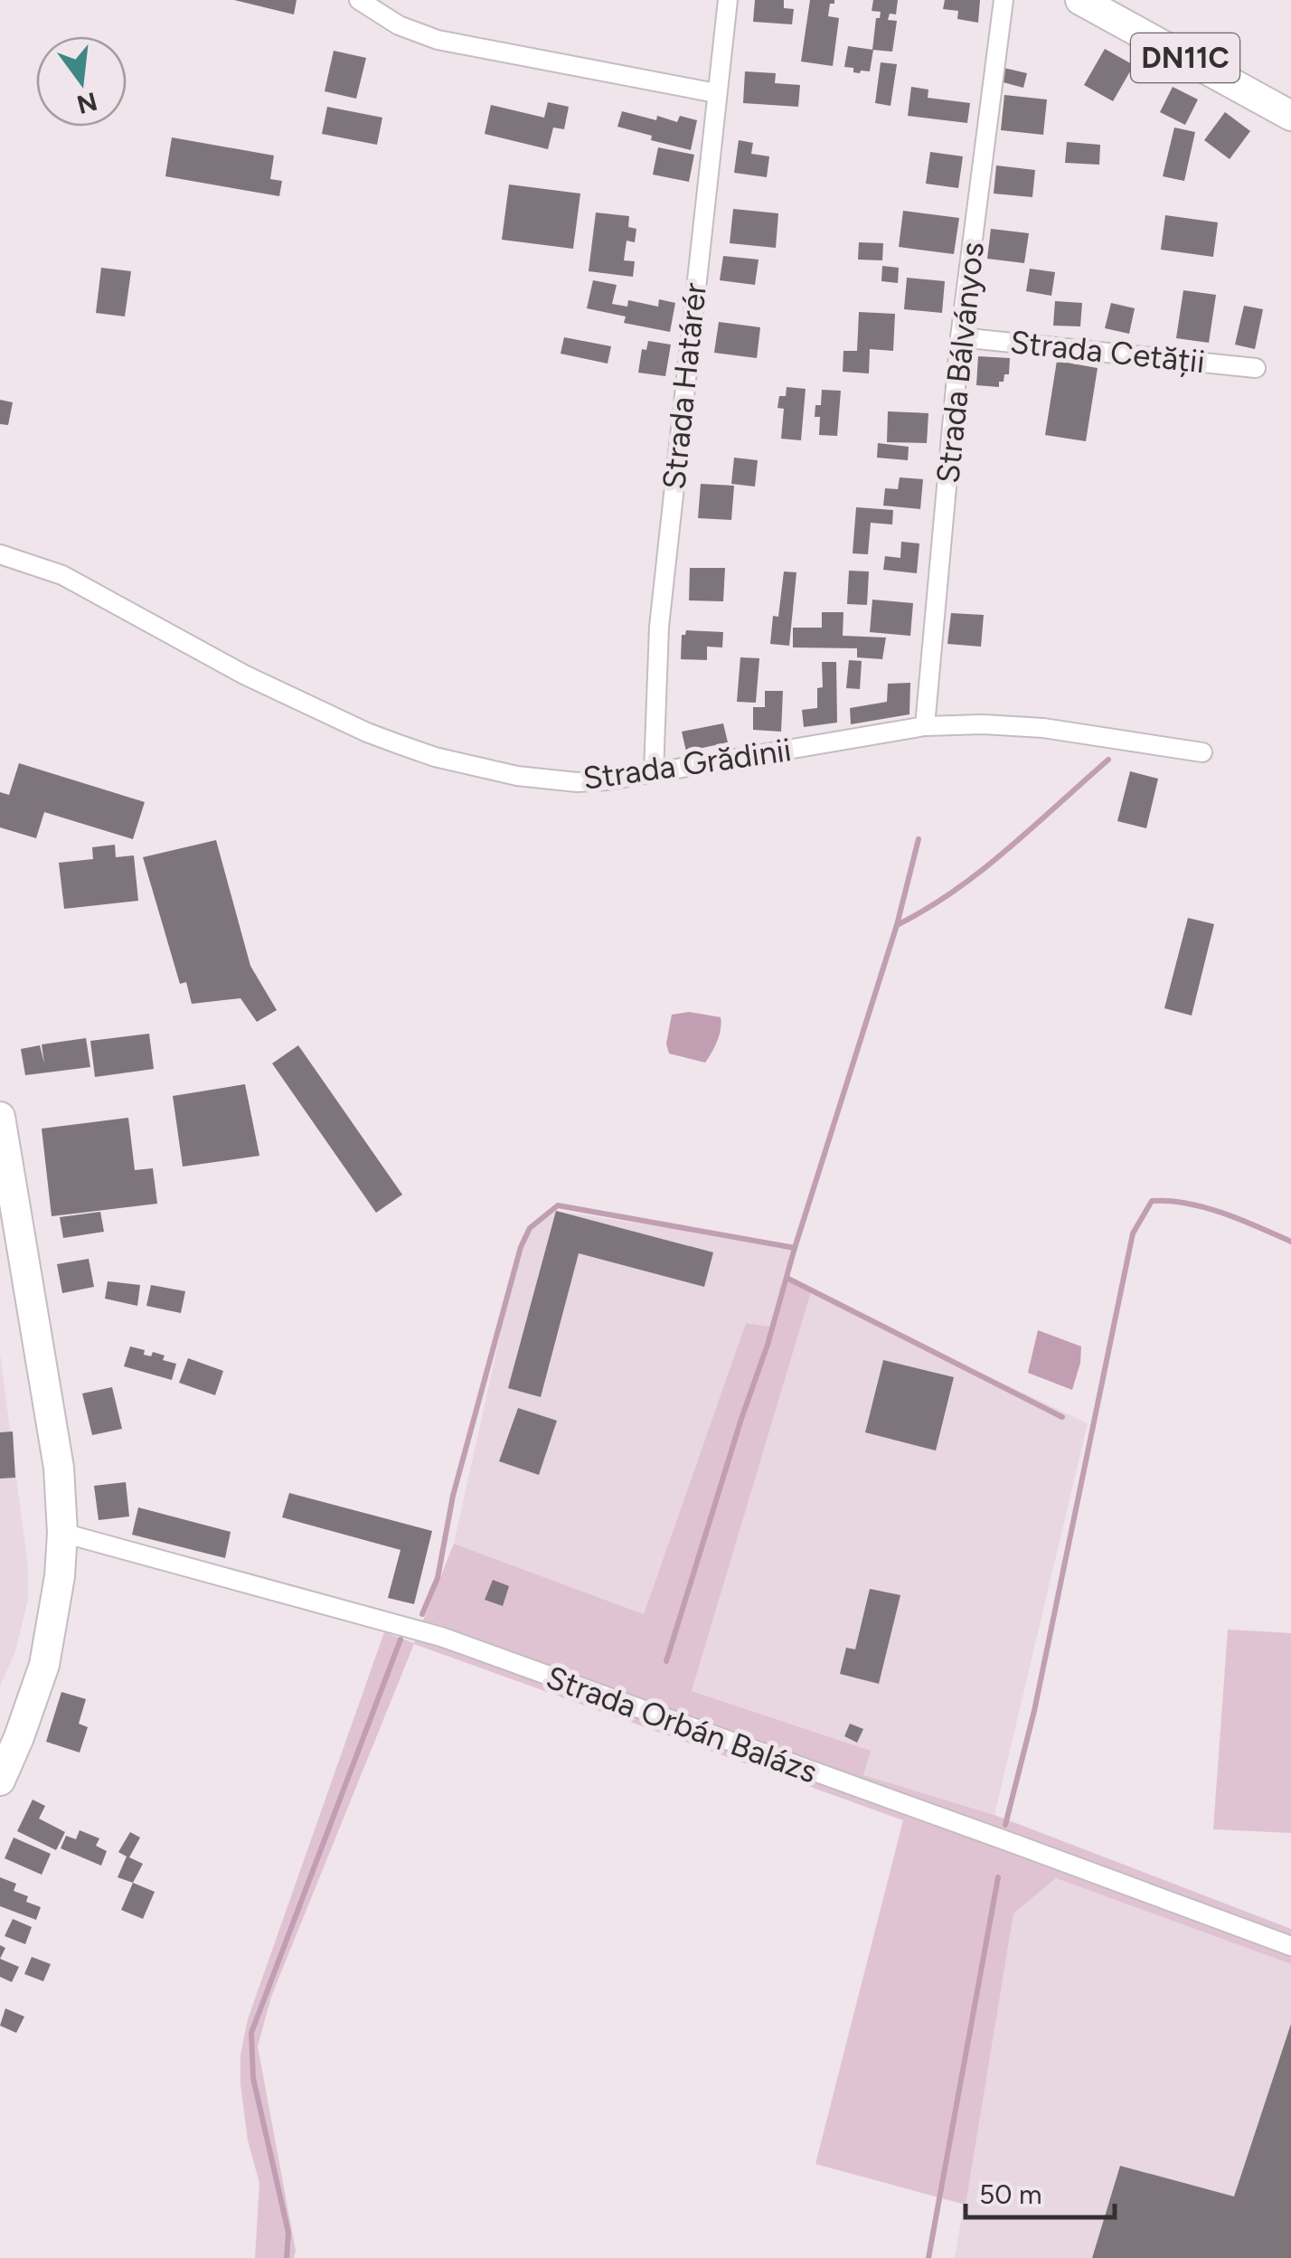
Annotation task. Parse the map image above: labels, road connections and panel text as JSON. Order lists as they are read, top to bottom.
{
  "streets": {
    "main road": ["DN11C"],
    "street": [
      "Strada Cetății",
      "Strada Bálványos",
      "Strada Határér",
      "Strada Grădinii",
      "Strada Orbán Balázs"
    ]
  },
  "crossings": [
    ["Strada Cetății", "Strada Bálványos"],
    ["Strada Bálványos", "Strada Grădinii"],
    ["Strada Határér", "Strada Grădinii"]
  ],
  "scale_bar": "50 m",
  "north": "bottom"
}
